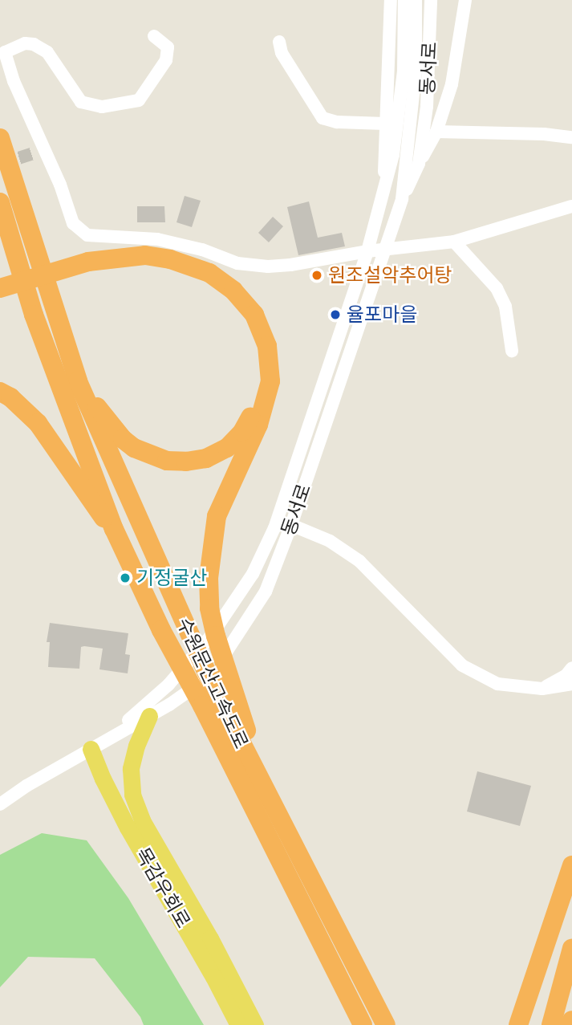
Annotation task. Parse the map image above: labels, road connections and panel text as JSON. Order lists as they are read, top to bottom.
{
  "streets": {
    "highway": ["수원문산고속도로"],
    "main road": ["목감우회로"],
    "street": ["동서로"]
  },
  "crossings": [
    ["동서로", "목감우회로"]
  ],
  "places": ["원조설악추어탕", "율포마을", "기정굴산"]
}
